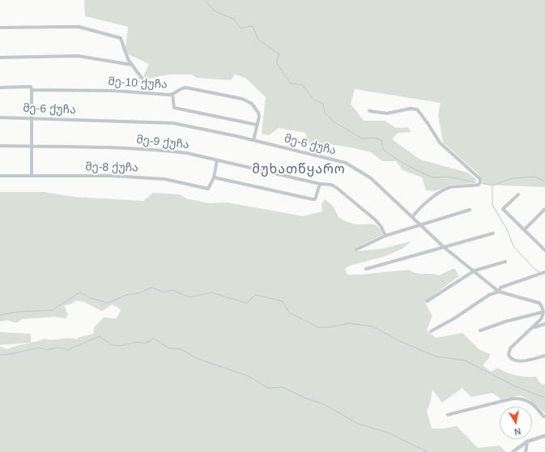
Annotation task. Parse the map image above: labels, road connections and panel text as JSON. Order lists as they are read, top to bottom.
{
  "streets": {
    "street": [
      "მე-10 ქუჩა",
      "მე-6 ქუჩა",
      "მე-9 ქუჩა",
      "მე-8 ქუჩა"
    ]
  },
  "crossings": [
    ["მე-10 ქუჩა", "მე-6 ქუჩა"],
    ["მე-9 ქუჩა", "მე-8 ქუჩა"]
  ],
  "districts": ["მუხათწყარო"],
  "north": "bottom"
}
